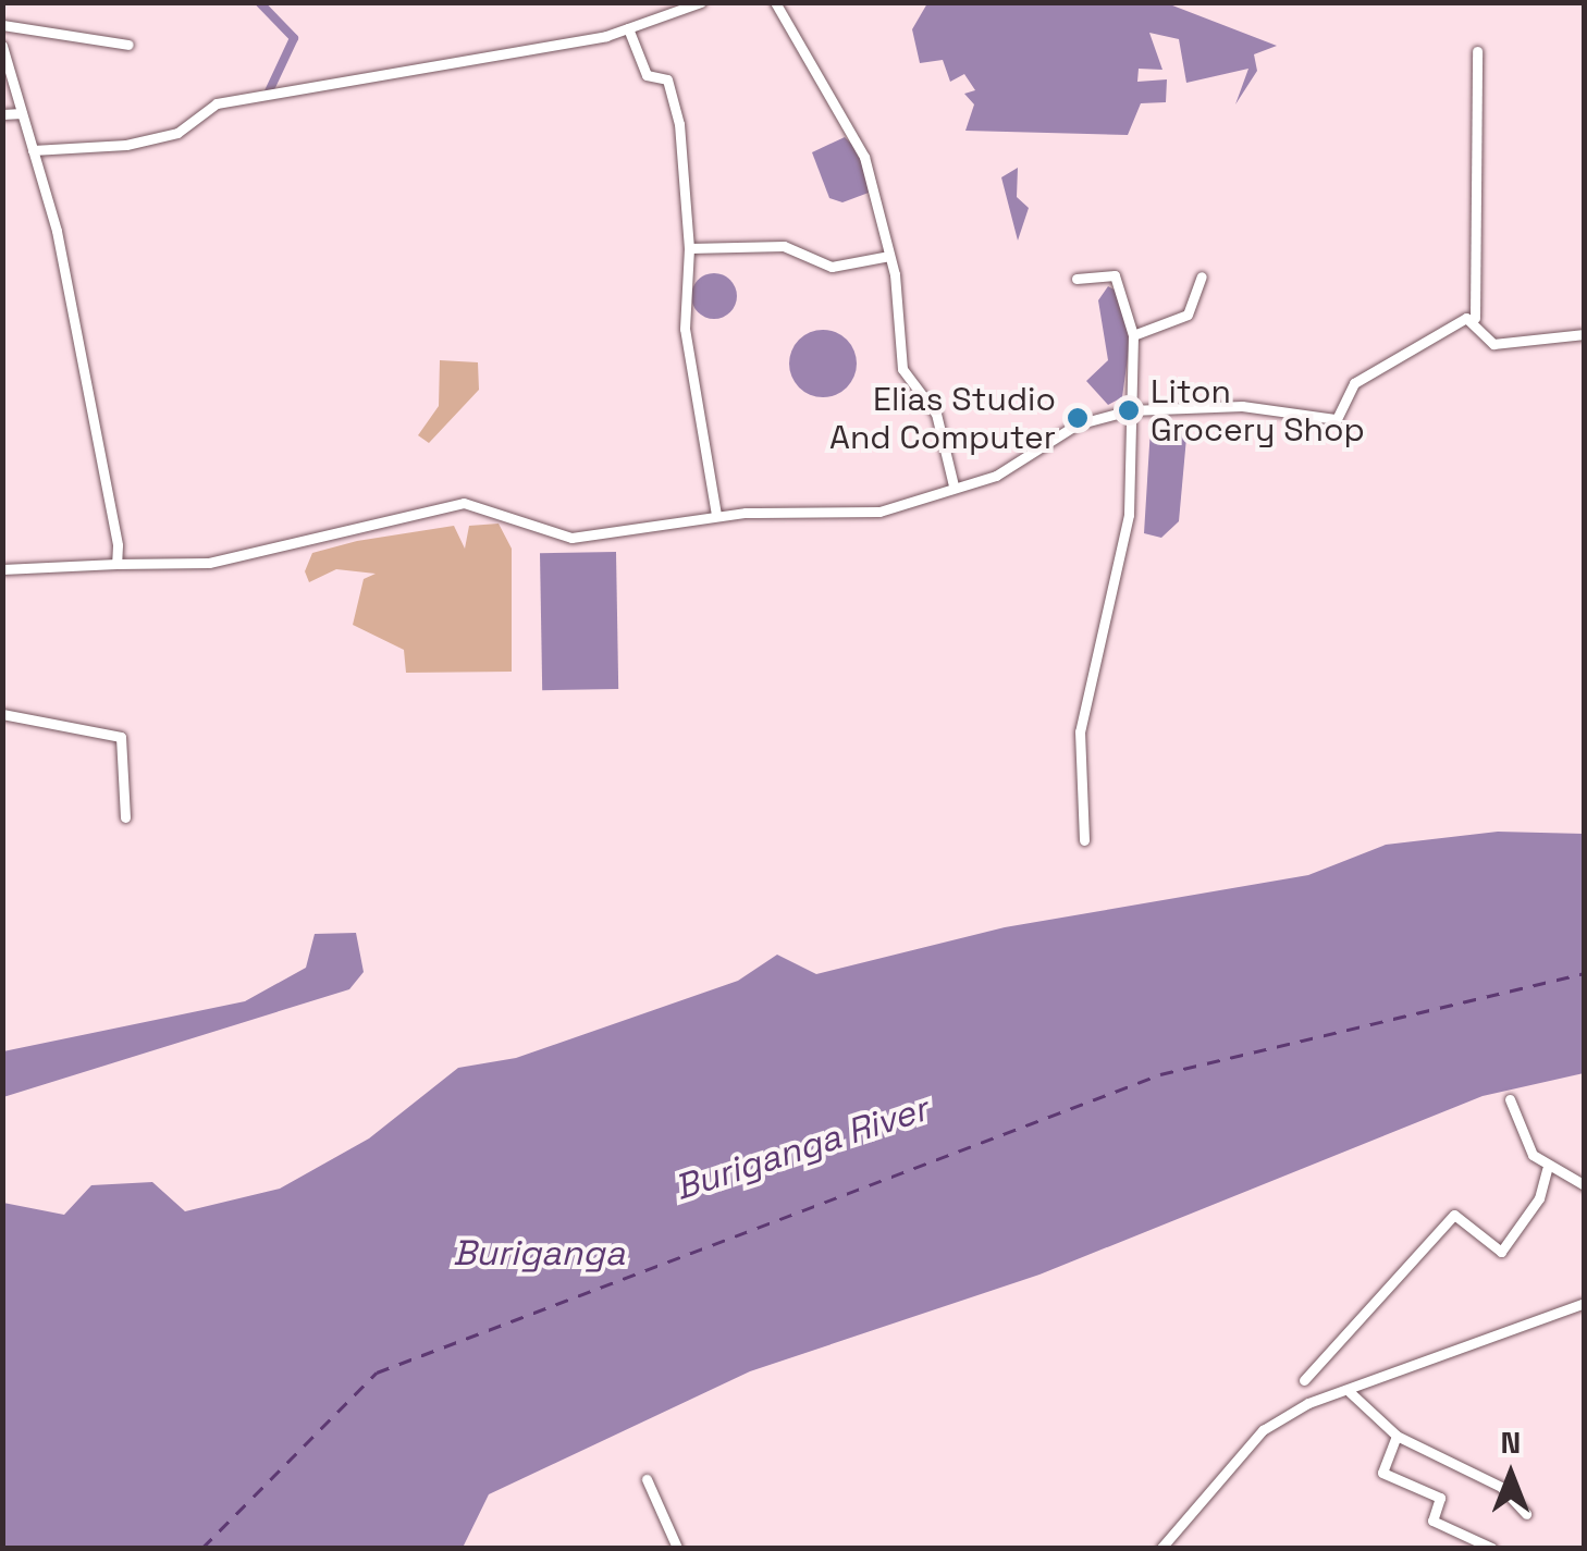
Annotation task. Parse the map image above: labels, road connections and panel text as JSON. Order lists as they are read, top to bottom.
{
  "water": ["Buriganga River", "Buriganga"],
  "places": ["Liton Grocery Shop", "Elias Studio And Computer"],
  "north": "top"
}
